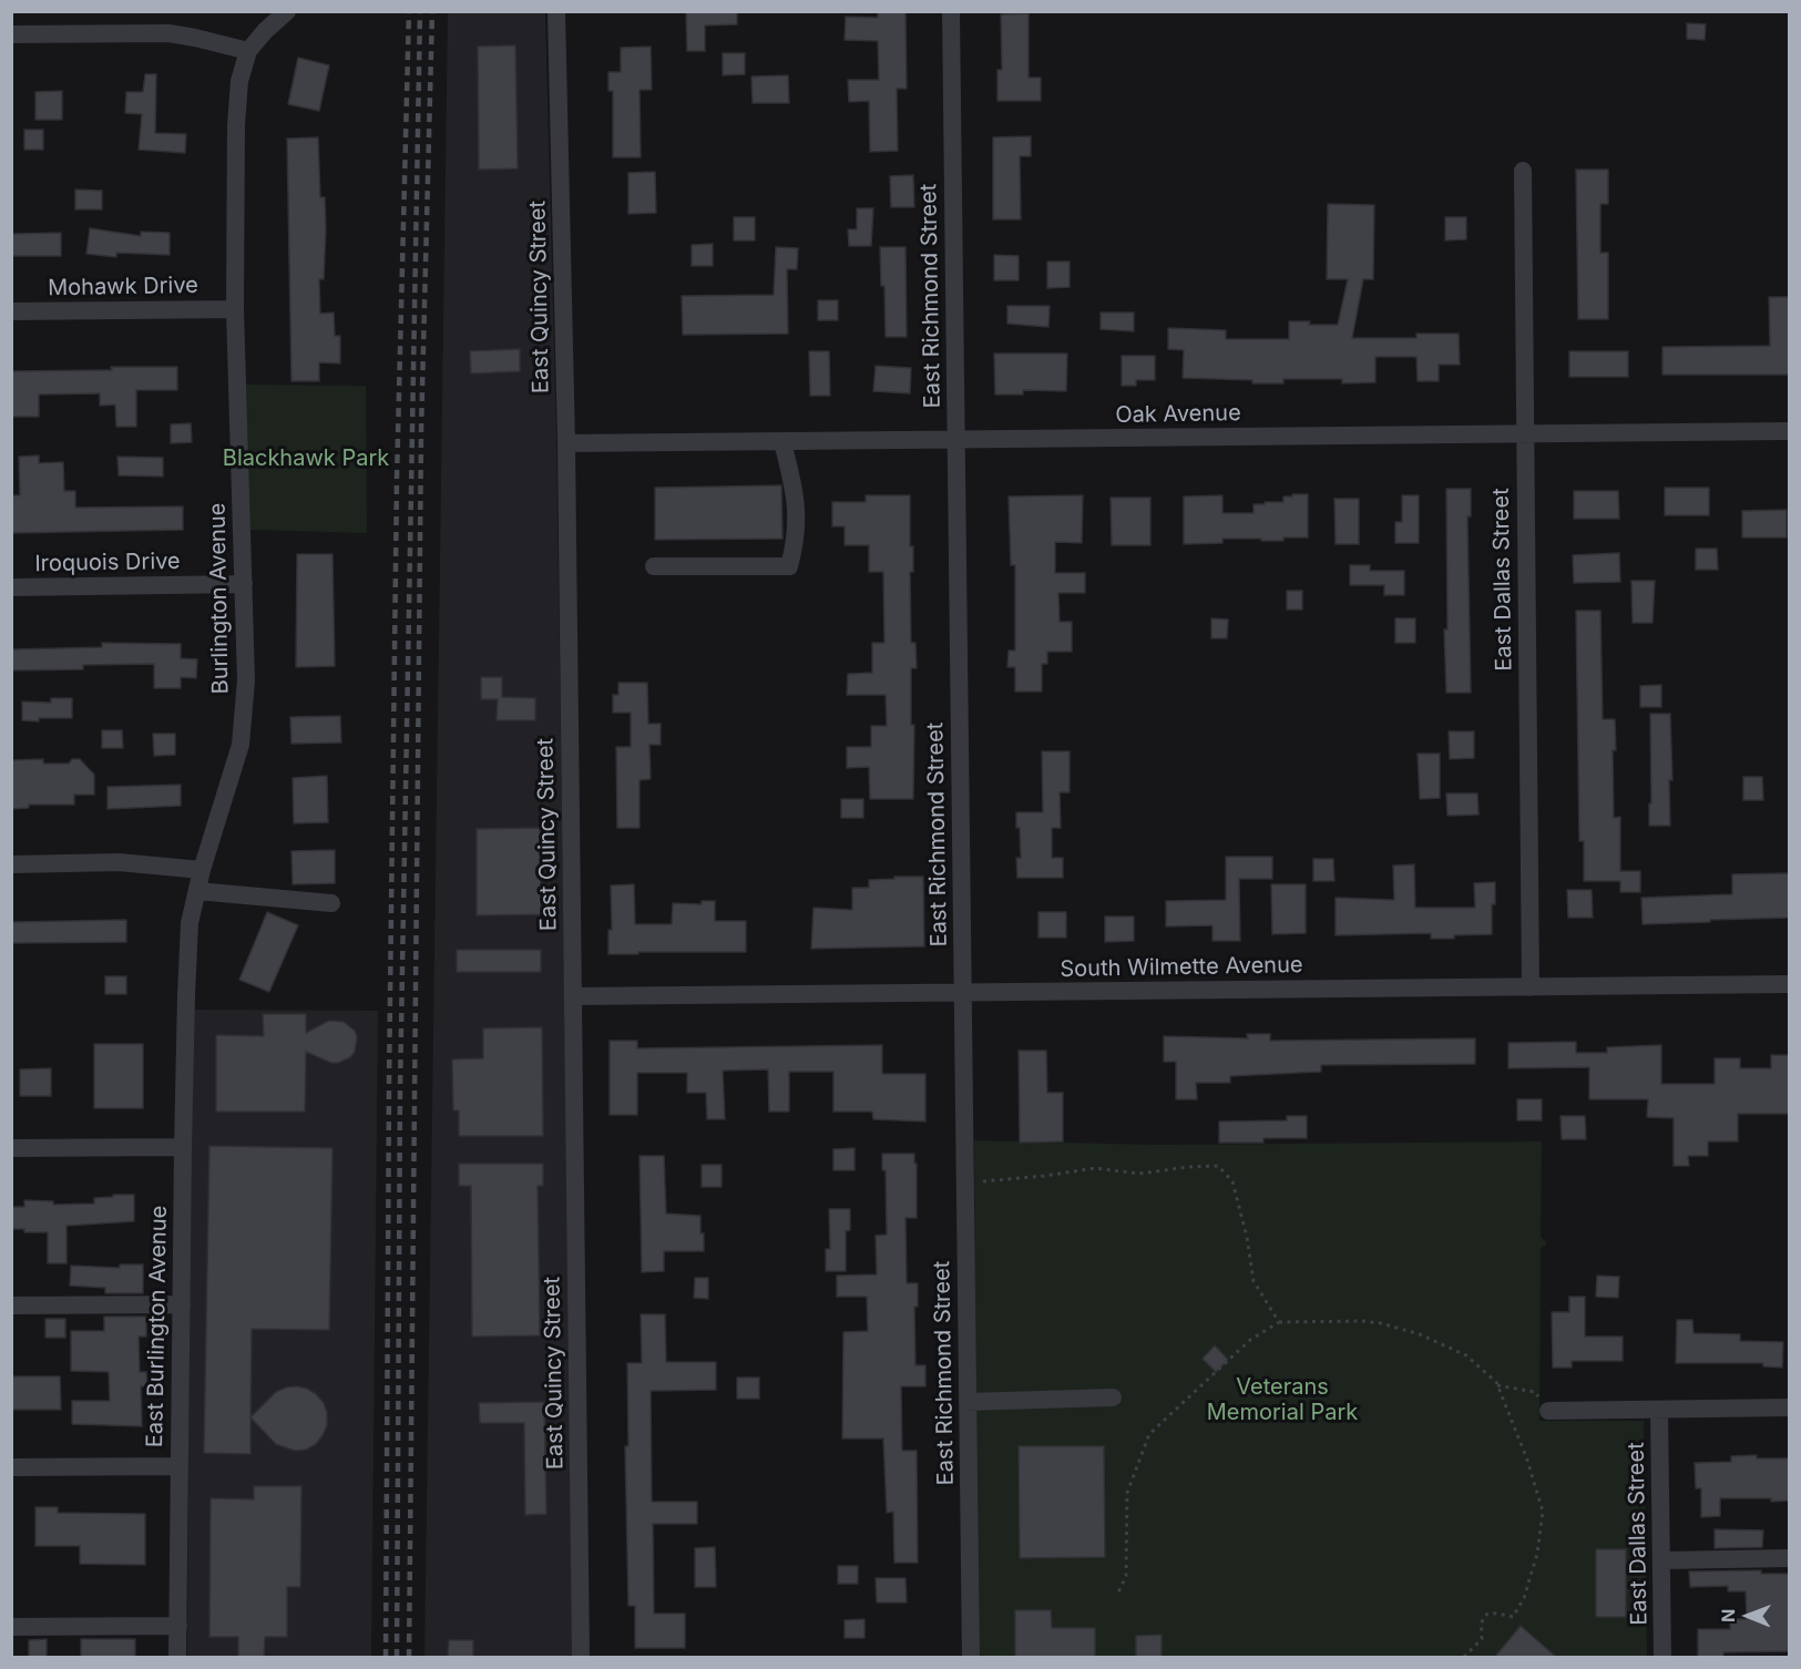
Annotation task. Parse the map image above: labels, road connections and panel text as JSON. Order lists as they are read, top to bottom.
{
  "streets": {
    "street": [
      "Mohawk Drive",
      "East Richmond Street",
      "East Quincy Street",
      "Oak Avenue",
      "Iroquois Drive",
      "East Dallas Street",
      "Burlington Avenue",
      "South Wilmette Avenue",
      "East Burlington Avenue"
    ]
  },
  "crossings": [
    ["Mohawk Drive", "Burlington Avenue"],
    ["East Richmond Street", "Oak Avenue"],
    ["East Richmond Street", "South Wilmette Avenue"],
    ["East Quincy Street", "Oak Avenue"],
    ["East Quincy Street", "South Wilmette Avenue"],
    ["Oak Avenue", "East Dallas Street"],
    ["Iroquois Drive", "Burlington Avenue"],
    ["East Dallas Street", "South Wilmette Avenue"],
    ["Burlington Avenue", "East Burlington Avenue"]
  ],
  "parks": ["Blackhawk Park", "Veterans Memorial Park"],
  "north": "left"
}
